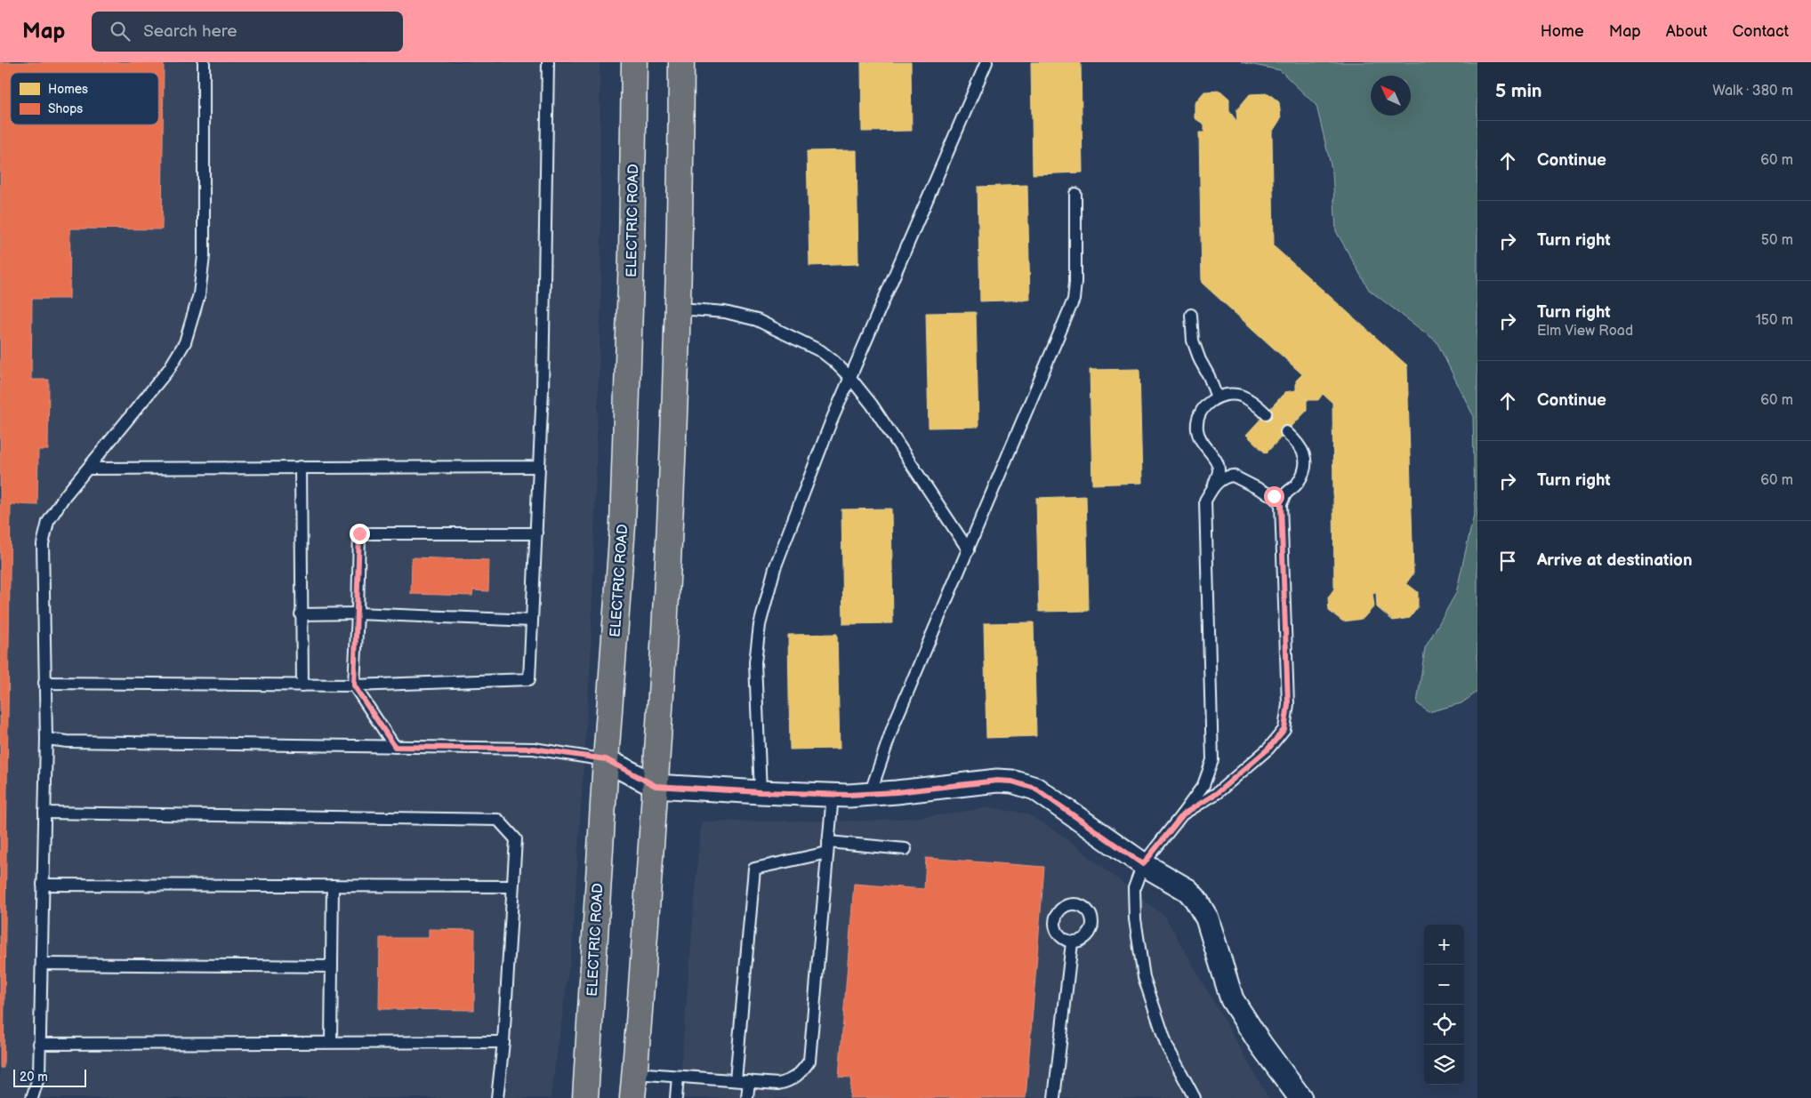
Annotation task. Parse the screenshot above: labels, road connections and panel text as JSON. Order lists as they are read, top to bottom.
{
  "streets": {
    "main road": ["ELECTRIC ROAD"]
  },
  "legend": ["Homes", "Shops"],
  "scale_bar": "20 m",
  "north": "top left",
  "page": {
    "header": "Map",
    "search": "Search here",
    "nav": [
      "Home",
      "Map",
      "About",
      "Contact"
    ],
    "heading": ["5 min", "Walk · 380 m"],
    "list": [
      ["Continue", "60 m"],
      ["Turn right", "50 m"],
      ["Turn right", "Elm View Road", "150 m"],
      ["Continue", "60 m"],
      ["Turn right", "60 m"],
      "Arrive at destination"
    ],
    "map_buttons": ["+", "−"],
    "scale": "20 m"
  }
}
